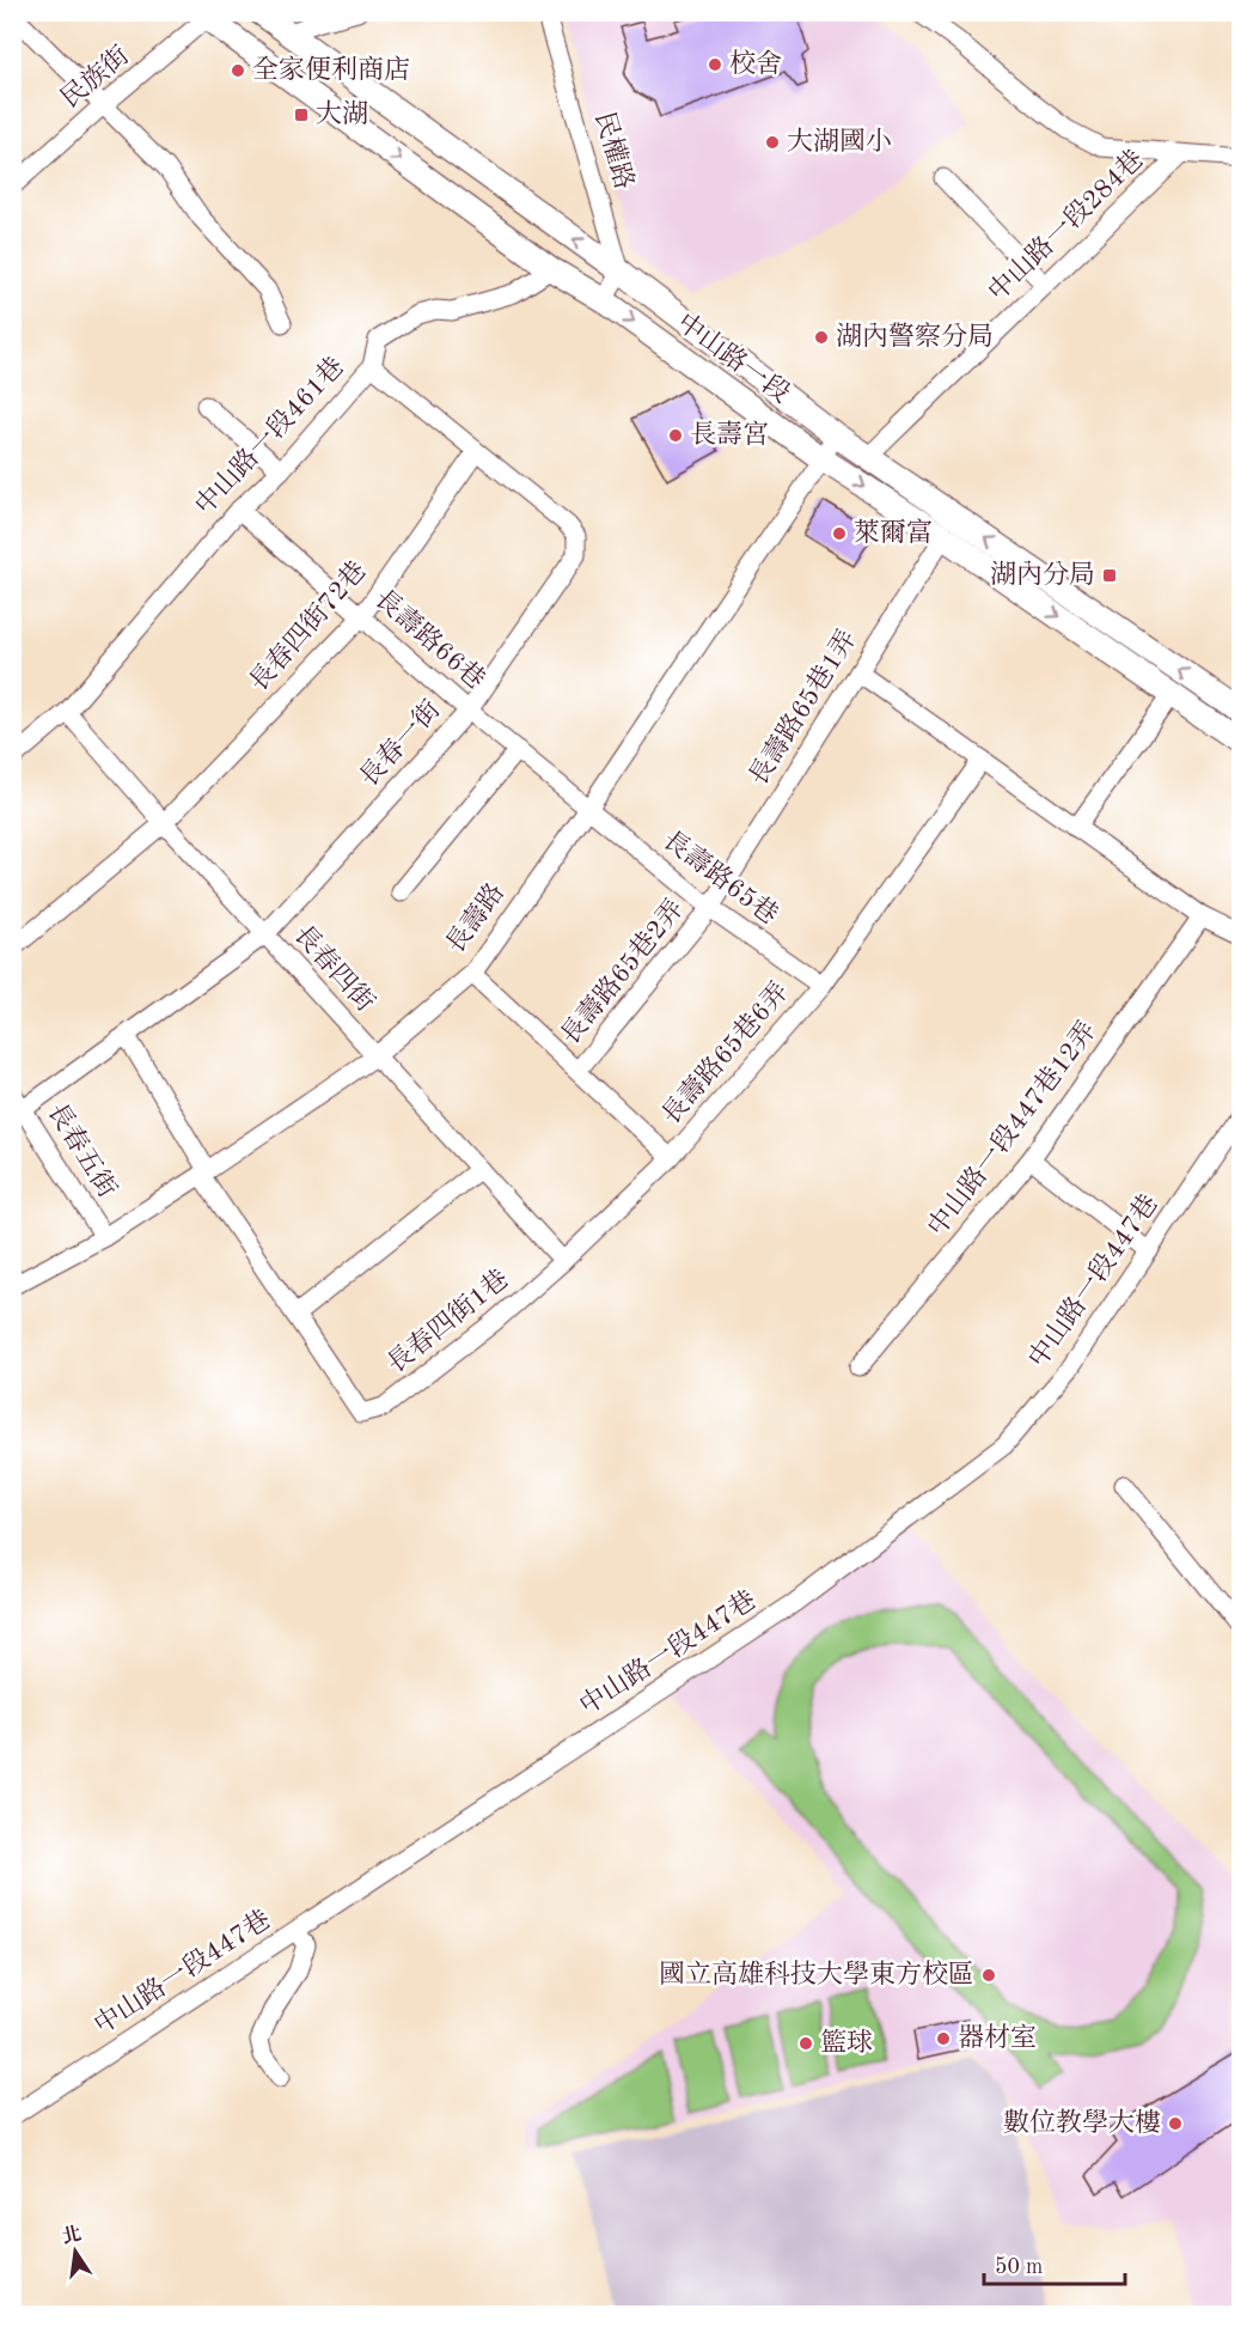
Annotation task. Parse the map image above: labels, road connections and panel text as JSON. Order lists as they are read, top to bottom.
{
  "streets": {
    "main road": ["中山路一段"],
    "street": [
      "民族街",
      "民權路",
      "中山路一段284巷",
      "中山路一段461巷",
      "長春四街72巷",
      "長壽路66巷",
      "長壽路65巷1弄",
      "長春一街",
      "長壽路65巷",
      "長壽路",
      "長春四街",
      "長壽路65巷2弄",
      "長壽路65巷6弄",
      "中山路一段447巷12弄",
      "長春五街",
      "中山路一段447巷",
      "長春四街1巷"
    ]
  },
  "crossings": [
    ["民族街", "中山路一段"],
    ["民權路", "中山路一段"],
    ["中山路一段284巷", "中山路一段"],
    ["中山路一段", "中山路一段461巷"],
    ["中山路一段", "長壽路65巷1弄"],
    ["中山路一段", "長壽路"],
    ["中山路一段461巷", "長壽路66巷"],
    ["中山路一段461巷", "長春一街"],
    ["中山路一段461巷", "長春四街"],
    ["長春四街72巷", "長壽路66巷"],
    ["長春四街72巷", "長春一街"],
    ["長春四街72巷", "長春四街"],
    ["長壽路66巷", "長春一街"],
    ["長壽路66巷", "長壽路65巷"],
    ["長壽路66巷", "長壽路"],
    ["長壽路65巷1弄", "長壽路65巷"],
    ["長壽路65巷1弄", "長壽路65巷2弄"],
    ["長春一街", "長春四街"],
    ["長春一街", "長春五街"],
    ["長壽路65巷", "長壽路"],
    ["長壽路65巷", "長壽路65巷2弄"],
    ["長壽路65巷", "長壽路65巷6弄"],
    ["長壽路", "長春四街"],
    ["長壽路", "長春五街"],
    ["長春四街", "長壽路65巷6弄"],
    ["長春四街", "長春四街1巷"],
    ["長壽路65巷6弄", "長春四街1巷"]
  ],
  "places": {
    "other": [
      "校舍",
      "全家便利商店",
      "大湖國小",
      "湖內警察分局",
      "長壽宮",
      "萊爾富",
      "國立高雄科技大學東方校區",
      "器材室",
      "籃球",
      "數位教學大樓"
    ],
    "transit": ["大湖", "湖內分局"]
  },
  "scale_bar": "50 m",
  "north": "top"
}
